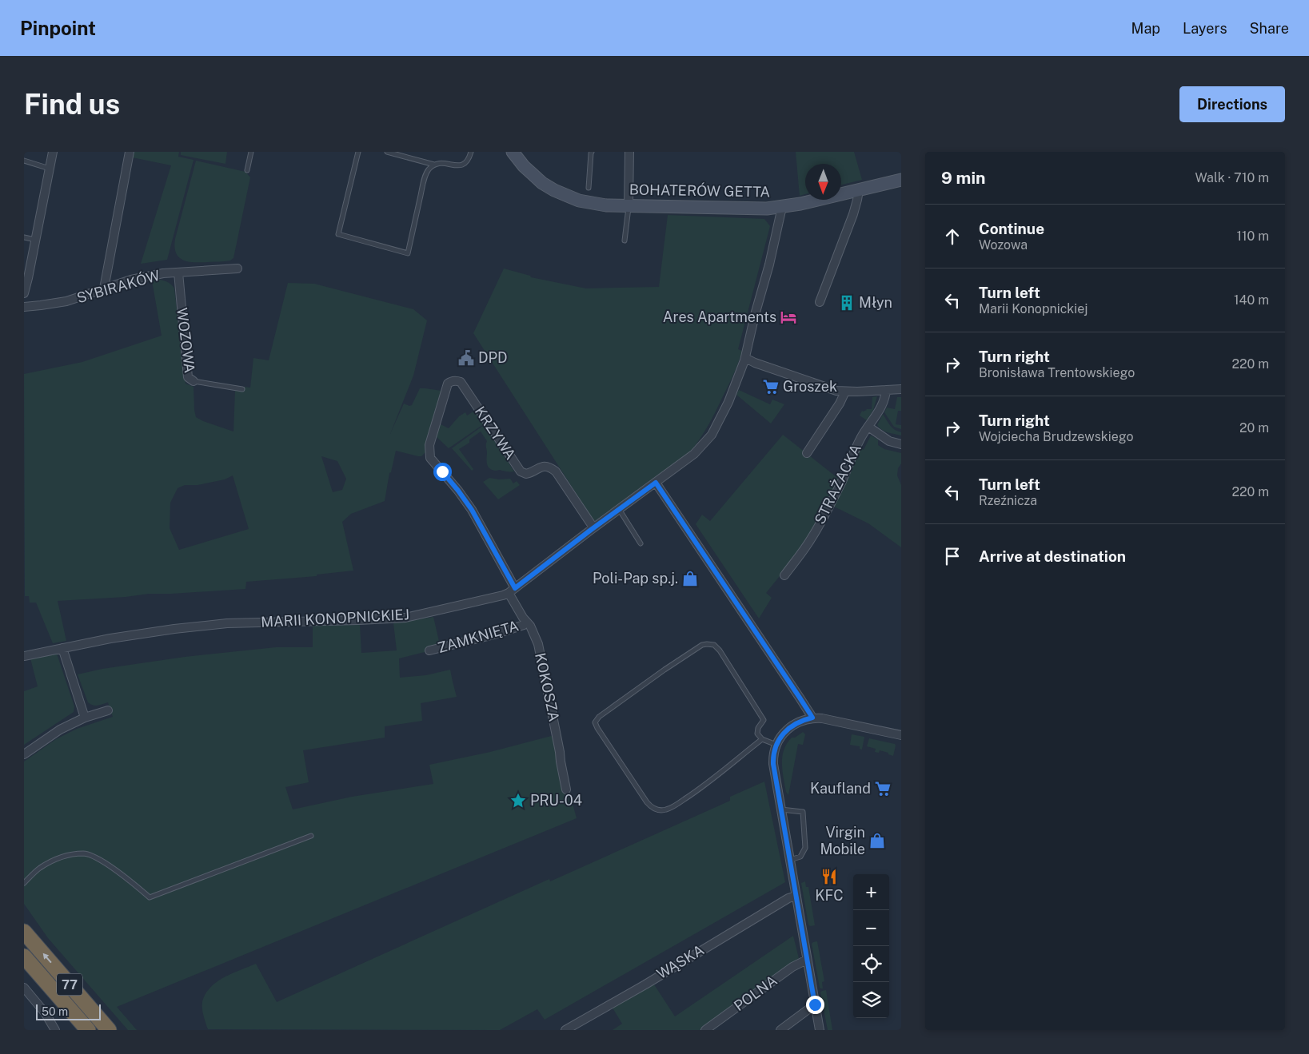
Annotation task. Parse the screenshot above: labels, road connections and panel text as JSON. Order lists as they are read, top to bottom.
{
  "streets": {
    "highway": ["77"],
    "main road": ["BOHATERÓW GETTA"],
    "street": [
      "SYBIRAKÓW",
      "WOZOWA",
      "KRZYWA",
      "STRAŻACKA",
      "MARII KONOPNICKIEJ",
      "ZAMKNIĘTA",
      "KOKOSZA",
      "WĄSKA",
      "POLNA"
    ]
  },
  "crossings": [
    ["BOHATERÓW GETTA", "MARII KONOPNICKIEJ"],
    ["SYBIRAKÓW", "WOZOWA"],
    ["KRZYWA", "MARII KONOPNICKIEJ"],
    ["KRZYWA", "KOKOSZA"],
    ["MARII KONOPNICKIEJ", "KOKOSZA"],
    ["ZAMKNIĘTA", "KOKOSZA"]
  ],
  "places": {
    "building": ["Młyn"],
    "hotel": ["Ares Apartments"],
    "public building": ["DPD"],
    "supermarket": ["Groszek", "Kaufland"],
    "shop": ["Poli-Pap sp.j.", "Virgin Mobile"],
    "place": ["PRU-04"],
    "restaurant": ["KFC"]
  },
  "scale_bar": "50 m",
  "north": "bottom",
  "page": {
    "header": "Pinpoint",
    "nav": ["Map", "Layers", "Share"],
    "buttons": "Directions",
    "title": "Find us",
    "heading": ["9 min", "Walk · 710 m"],
    "list": [
      ["Continue", "Wozowa", "110 m"],
      ["Turn left", "Marii Konopnickiej", "140 m"],
      ["Turn right", "Bronisława Trentowskiego", "220 m"],
      ["Turn right", "Wojciecha Brudzewskiego", "20 m"],
      ["Turn left", "Rzeźnicza", "220 m"],
      "Arrive at destination"
    ],
    "map_buttons": ["+", "−"],
    "scale": "50 m"
  }
}
